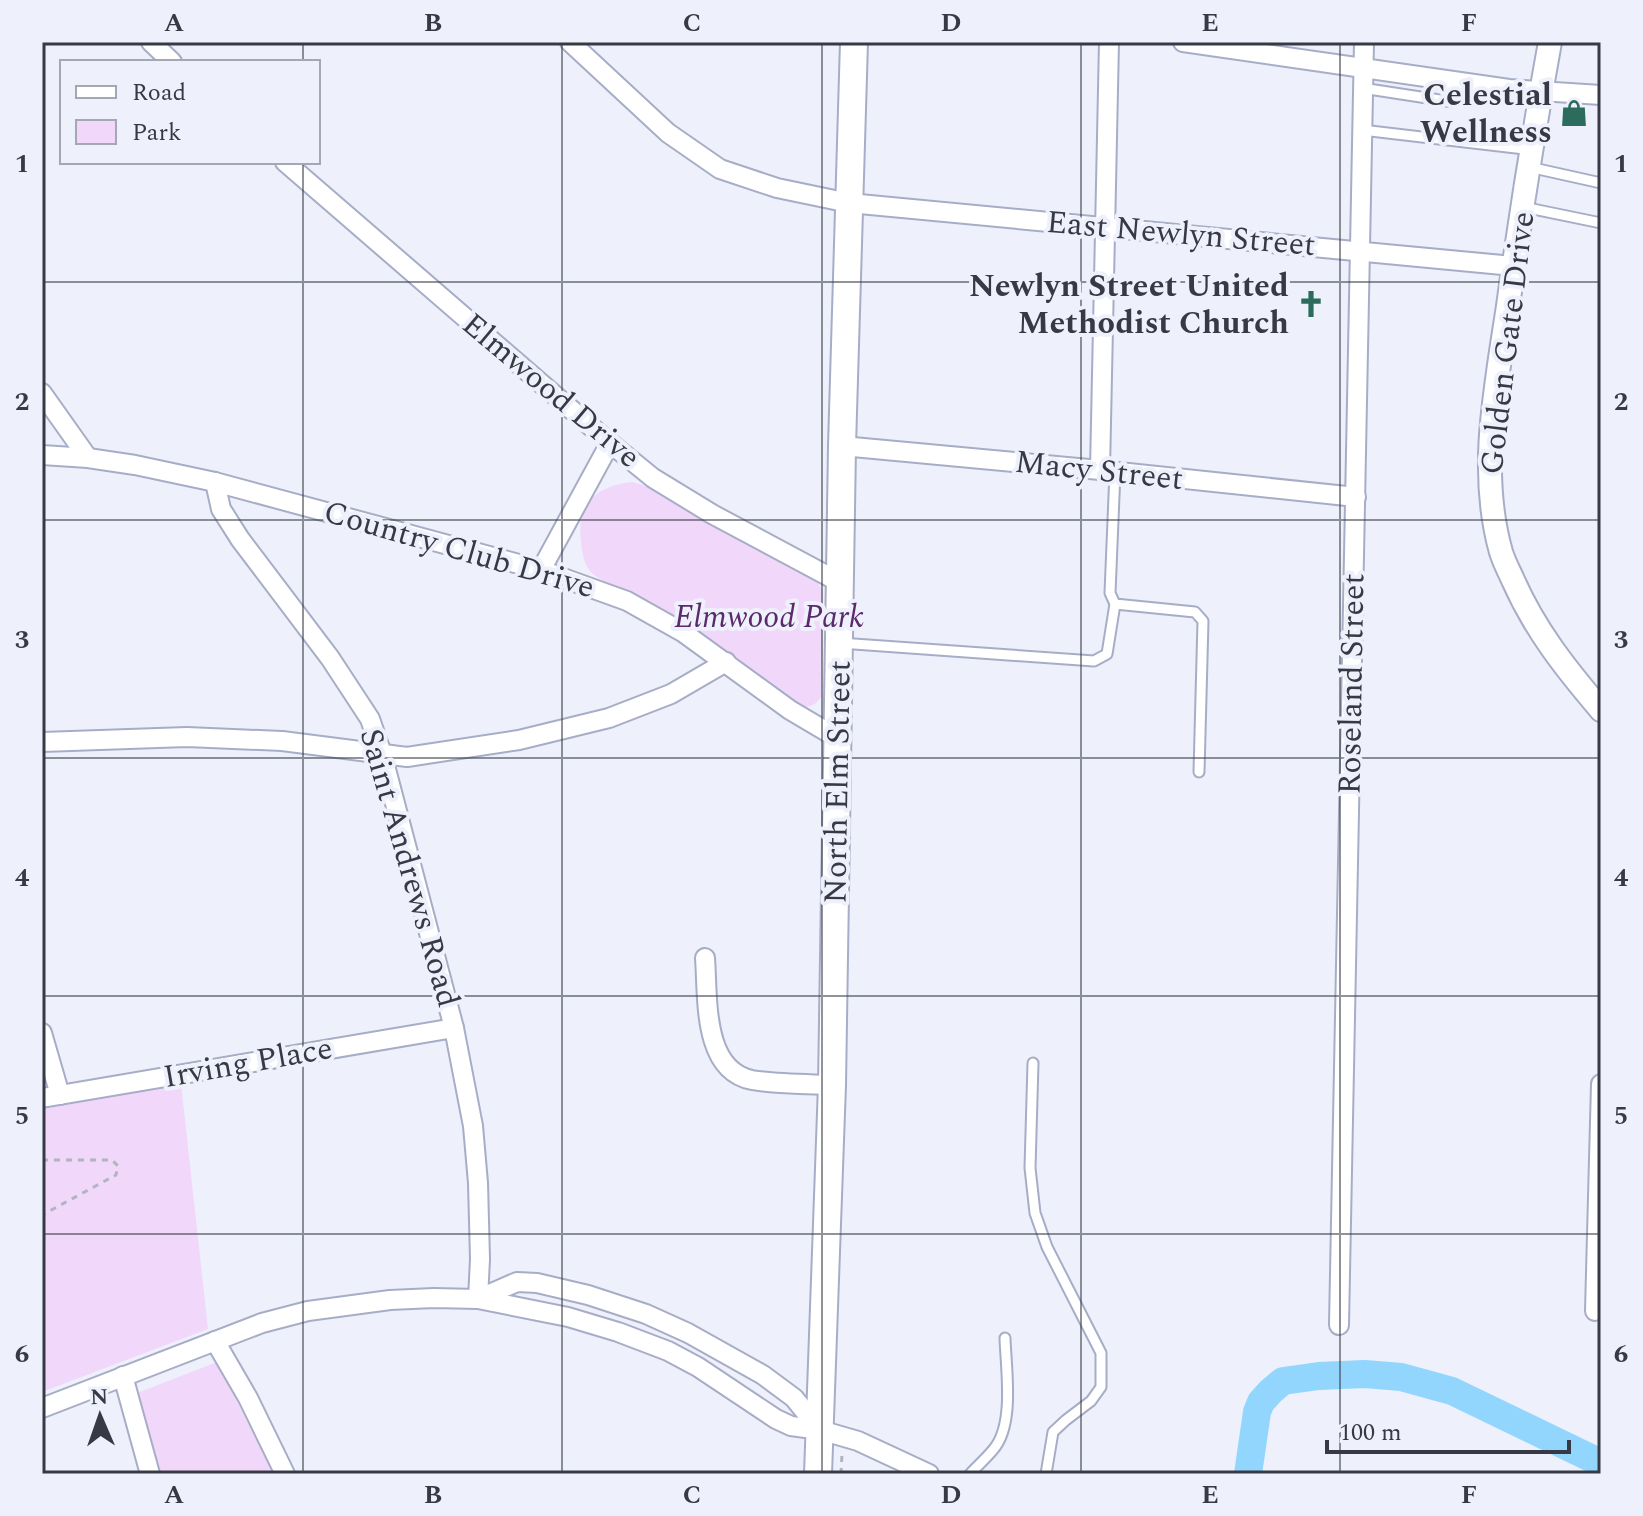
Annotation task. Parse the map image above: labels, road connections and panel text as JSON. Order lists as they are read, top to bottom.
{
  "streets": {
    "main road": ["North Elm Street"],
    "street": [
      "East Newlyn Street",
      "Golden Gate Drive",
      "Elmwood Drive",
      "Macy Street",
      "Country Club Drive",
      "Roseland Street",
      "Saint Andrews Road",
      "Irving Place"
    ]
  },
  "crossings": [
    ["East Newlyn Street", "Golden Gate Drive"],
    ["East Newlyn Street", "Roseland Street"],
    ["East Newlyn Street", "North Elm Street"],
    ["Elmwood Drive", "North Elm Street"],
    ["Macy Street", "Roseland Street"],
    ["Macy Street", "North Elm Street"],
    ["Country Club Drive", "North Elm Street"],
    ["Country Club Drive", "Saint Andrews Road"],
    ["Saint Andrews Road", "Irving Place"]
  ],
  "parks": ["Elmwood Park"],
  "places": {
    "shop": ["Celestial Wellness"],
    "church": ["Newlyn Street United Methodist Church"]
  },
  "legend": ["Road", "Park"],
  "scale_bar": "100 m",
  "north": "top",
  "grid": {
    "columns": [
      "A",
      "B",
      "C",
      "D",
      "E",
      "F"
    ],
    "rows": [
      "1",
      "2",
      "3",
      "4",
      "5",
      "6"
    ]
  }
}
